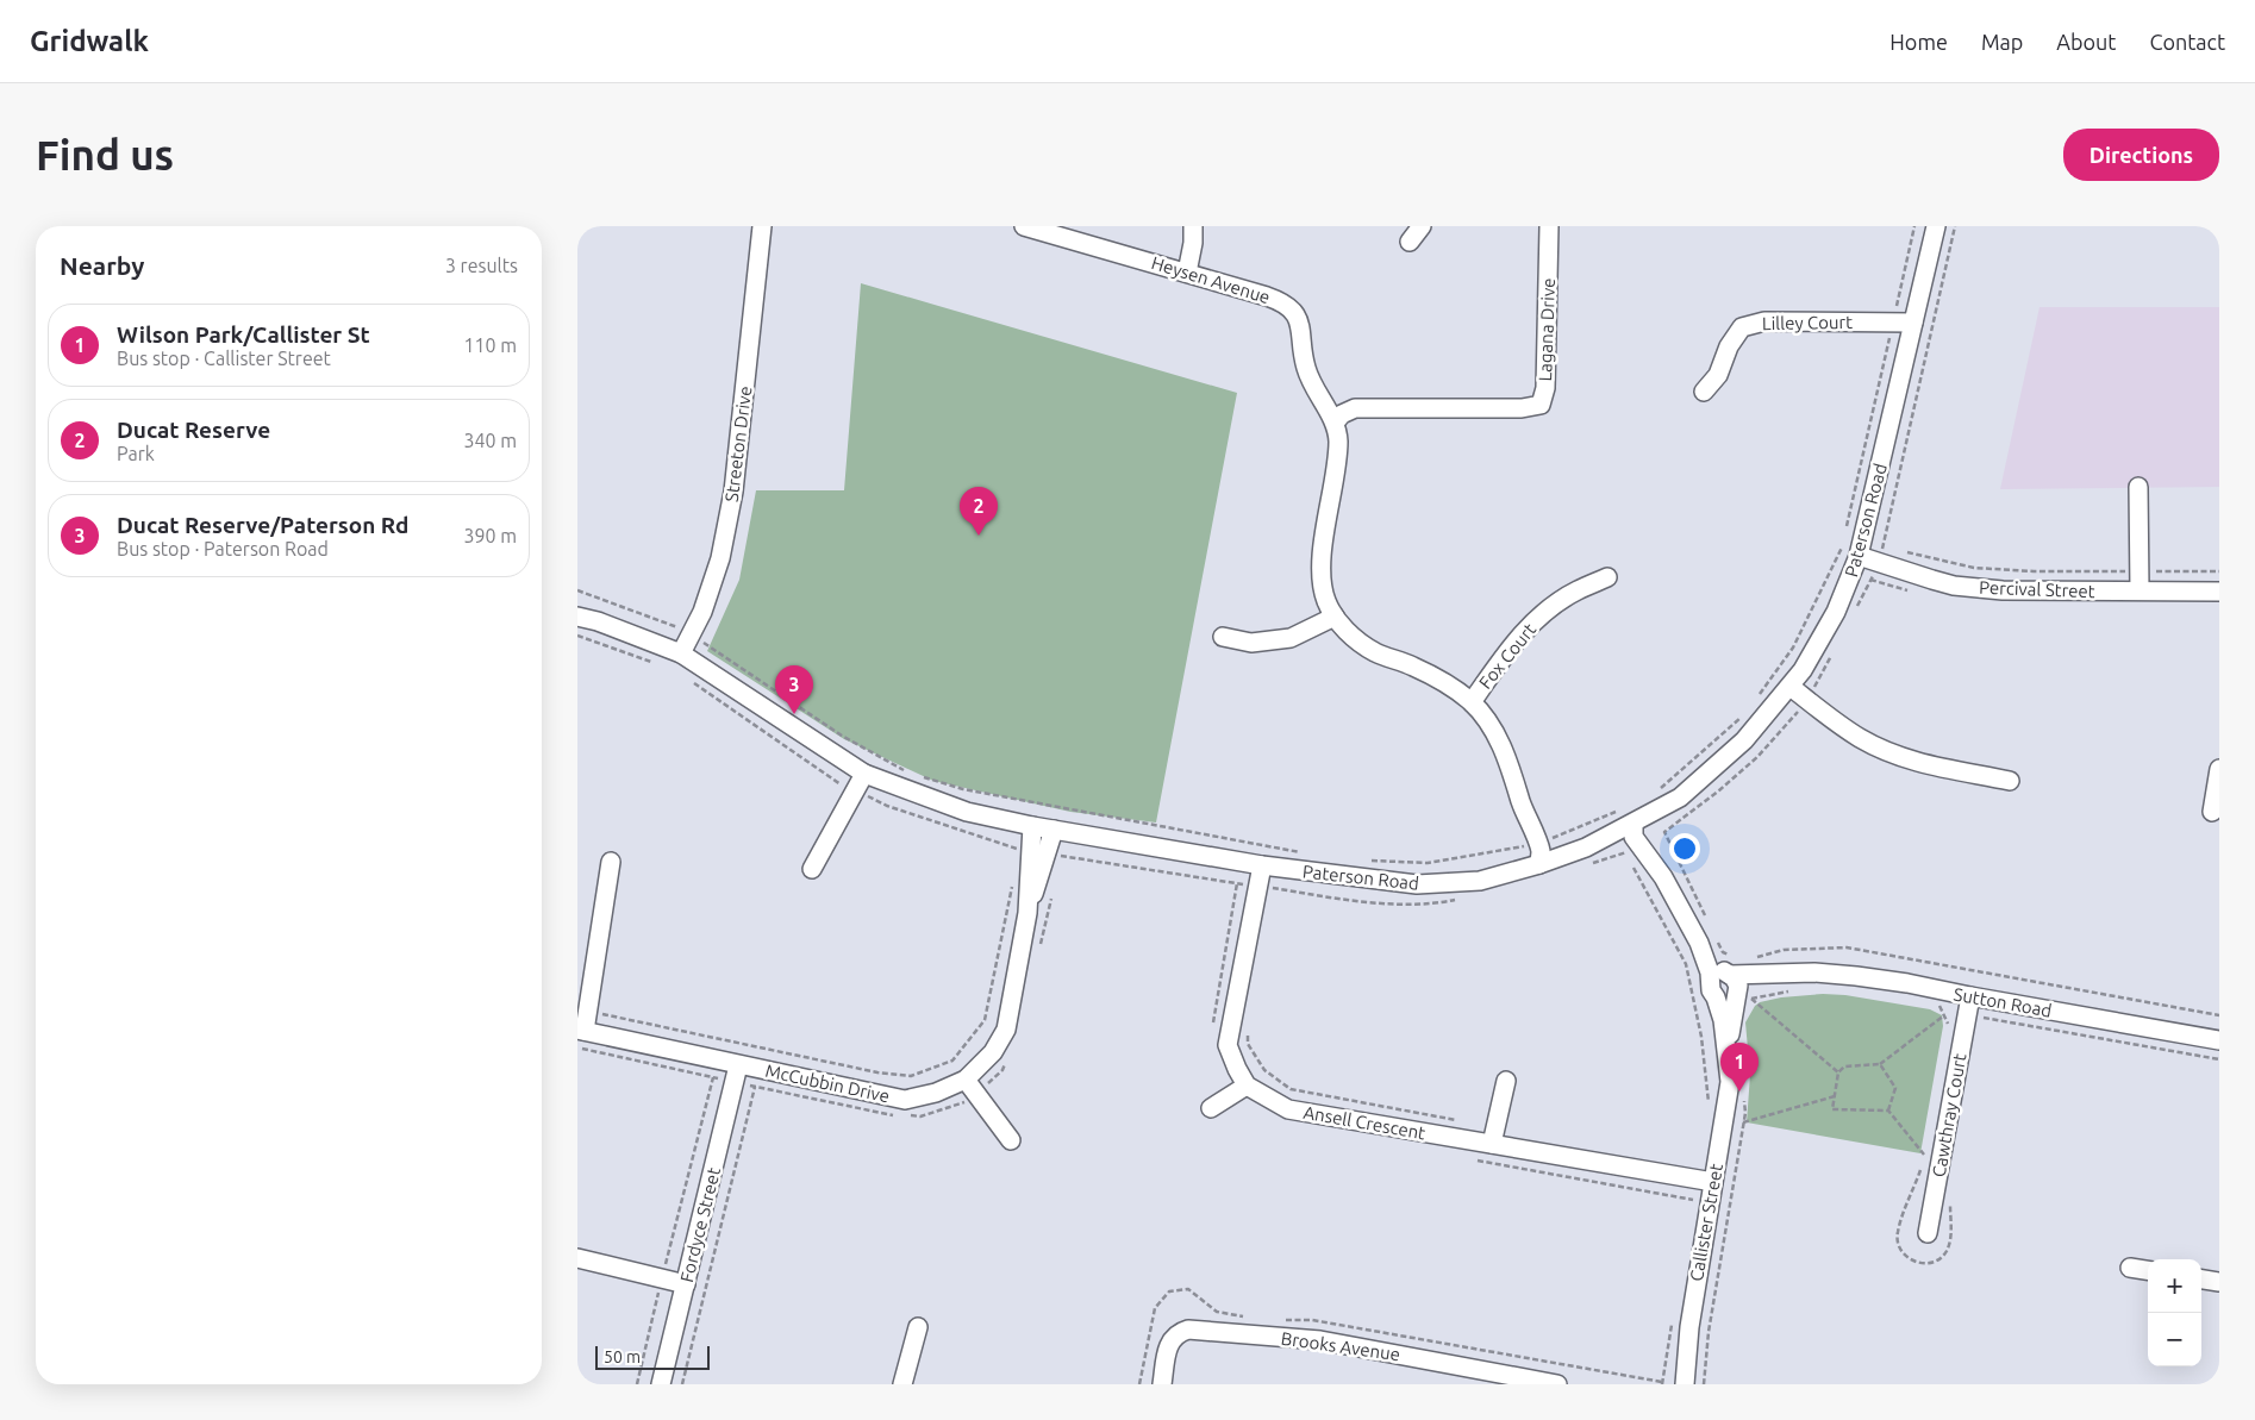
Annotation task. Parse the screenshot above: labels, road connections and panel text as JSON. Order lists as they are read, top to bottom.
{
  "streets": {
    "street": [
      "Heysen Avenue",
      "Lilley Court",
      "Lagana Drive",
      "Streeton Drive",
      "Paterson Road",
      "Percival Street",
      "Fox Court",
      "Sutton Road",
      "McCubbin Drive",
      "Cawthray Court",
      "Ansell Crescent",
      "Callister Street",
      "Fordyce Street",
      "Brooks Avenue"
    ]
  },
  "crossings": [
    ["Heysen Avenue", "Lagana Drive"],
    ["Heysen Avenue", "Paterson Road"],
    ["Heysen Avenue", "Fox Court"],
    ["Lilley Court", "Paterson Road"],
    ["Streeton Drive", "Paterson Road"],
    ["Paterson Road", "Percival Street"],
    ["Paterson Road", "McCubbin Drive"],
    ["Paterson Road", "Callister Street"],
    ["Sutton Road", "Cawthray Court"],
    ["Sutton Road", "Callister Street"],
    ["McCubbin Drive", "Fordyce Street"],
    ["Ansell Crescent", "Callister Street"]
  ],
  "scale_bar": "50 m",
  "page": {
    "header": "Gridwalk",
    "nav": [
      "Home",
      "Map",
      "About",
      "Contact"
    ],
    "buttons": "Directions",
    "title": "Find us",
    "heading": ["Nearby", "3 results"],
    "list": [
      {
        "mark": "1",
        "name": "Wilson Park/Callister St",
        "note": "Bus stop · Callister Street",
        "value": "110 m"
      },
      {
        "mark": "2",
        "name": "Ducat Reserve",
        "note": "Park",
        "value": "340 m"
      },
      {
        "mark": "3",
        "name": "Ducat Reserve/Paterson Rd",
        "note": "Bus stop · Paterson Road",
        "value": "390 m"
      }
    ],
    "pins": ["2", "3", "1"],
    "map_buttons": ["+", "−"],
    "scale": "50 m"
  }
}
